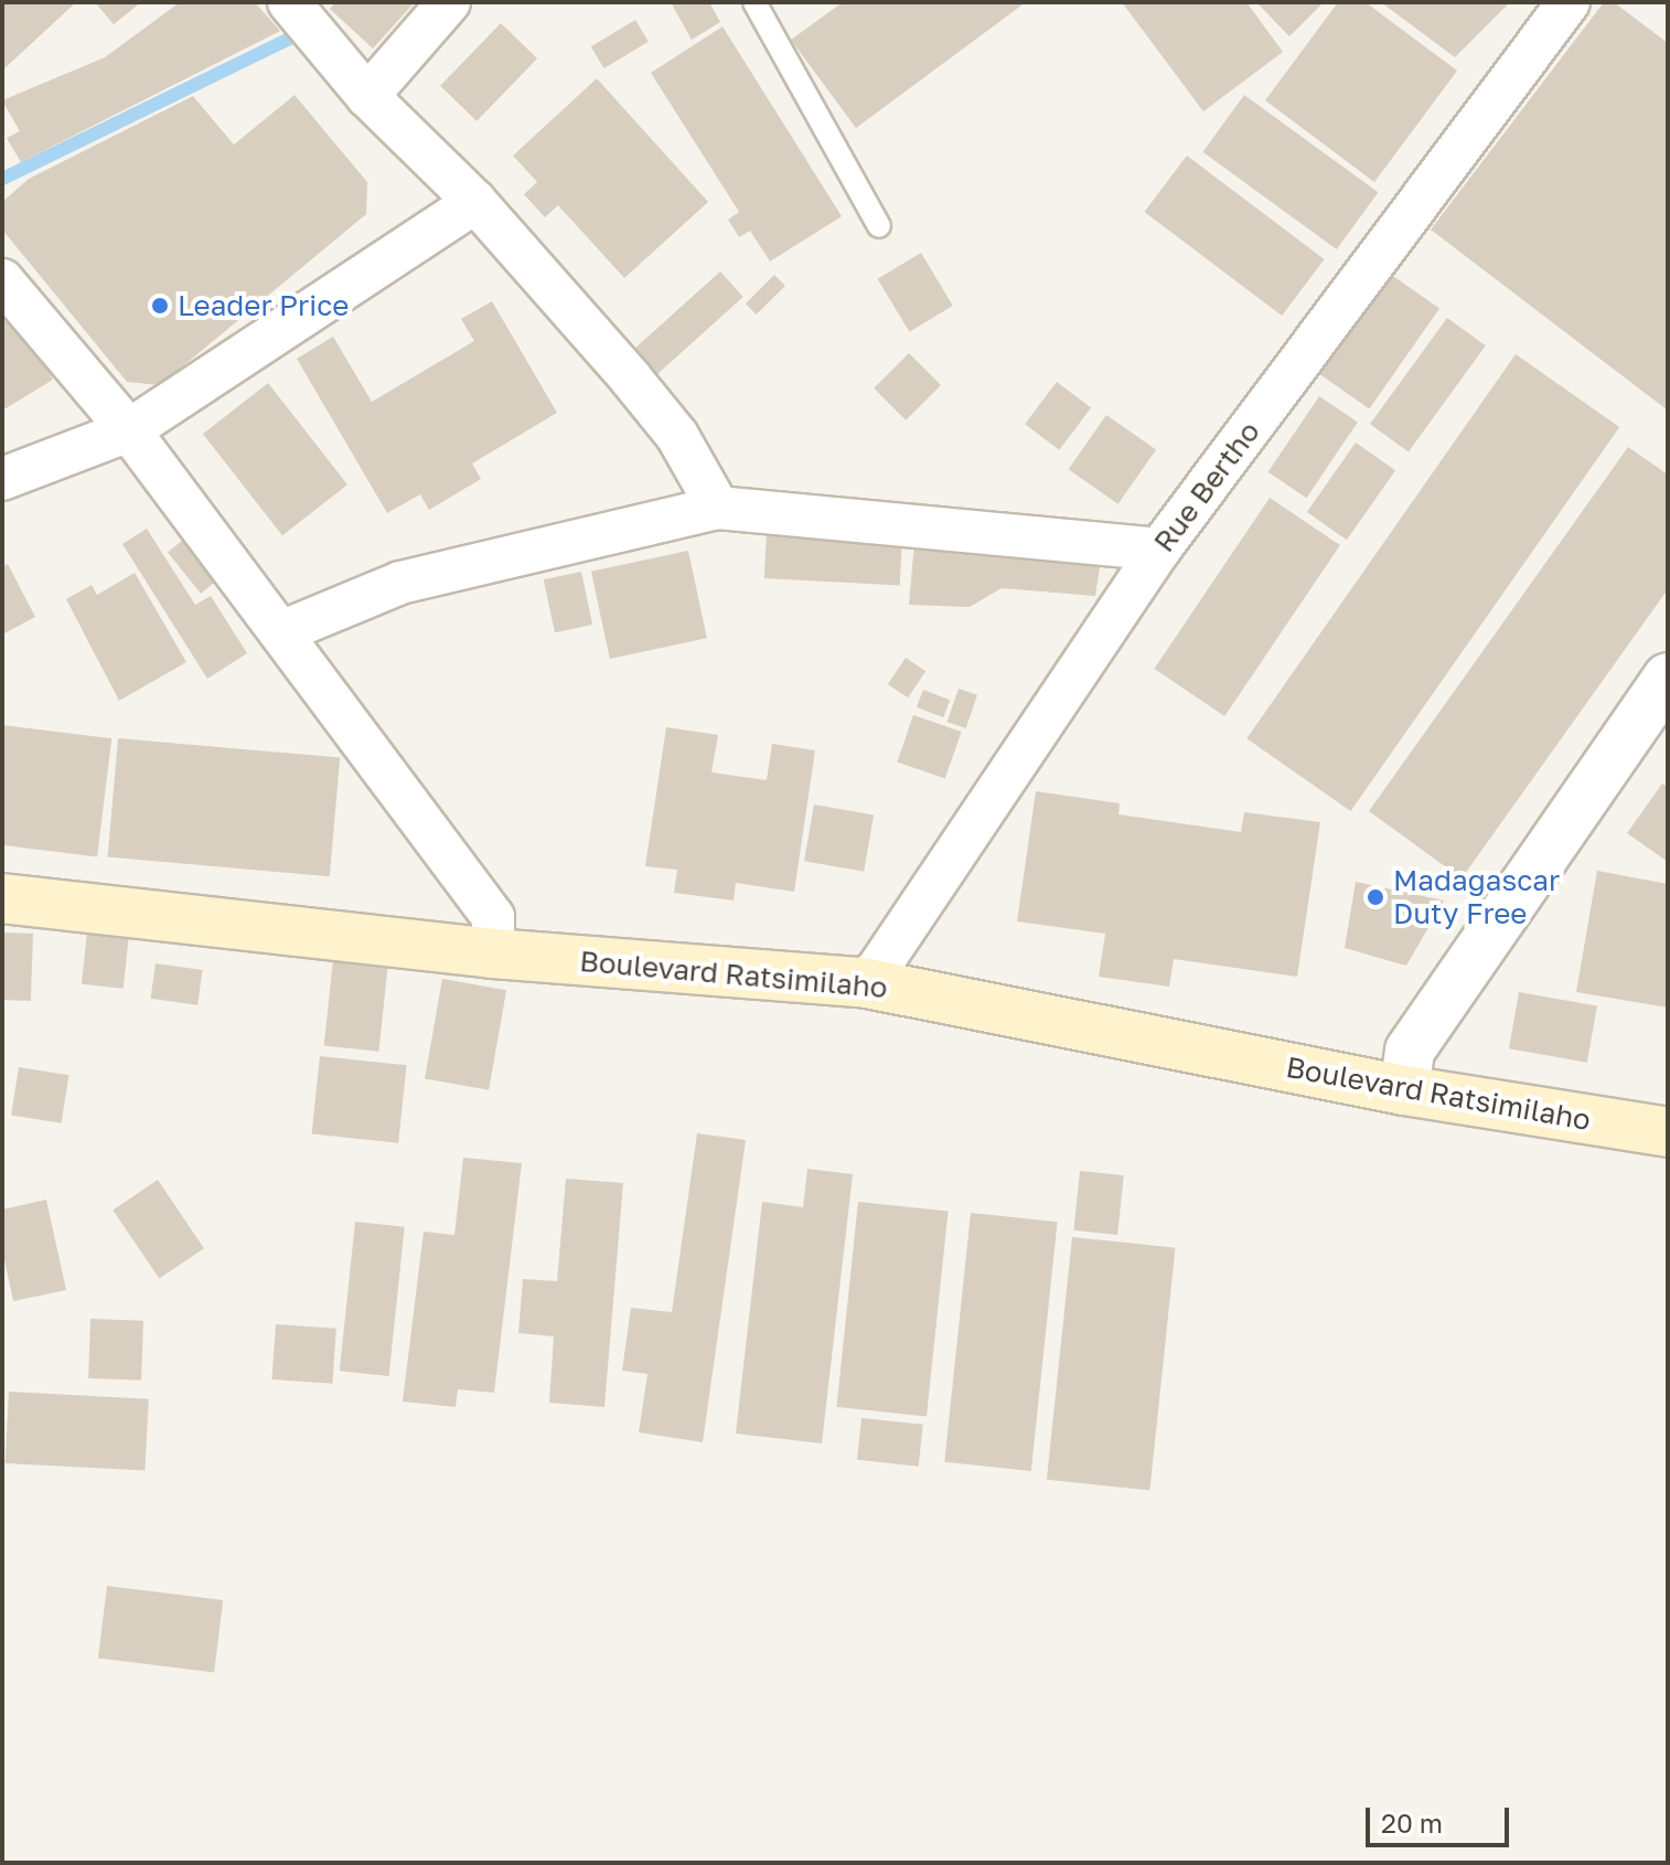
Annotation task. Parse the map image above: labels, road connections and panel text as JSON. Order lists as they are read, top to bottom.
{
  "streets": {
    "main road": ["Boulevard Ratsimilaho"],
    "street": ["Rue Bertho"]
  },
  "crossings": [
    ["Rue Bertho", "Boulevard Ratsimilaho"]
  ],
  "places": ["Leader Price", "Madagascar Duty Free"],
  "scale_bar": "20 m"
}
